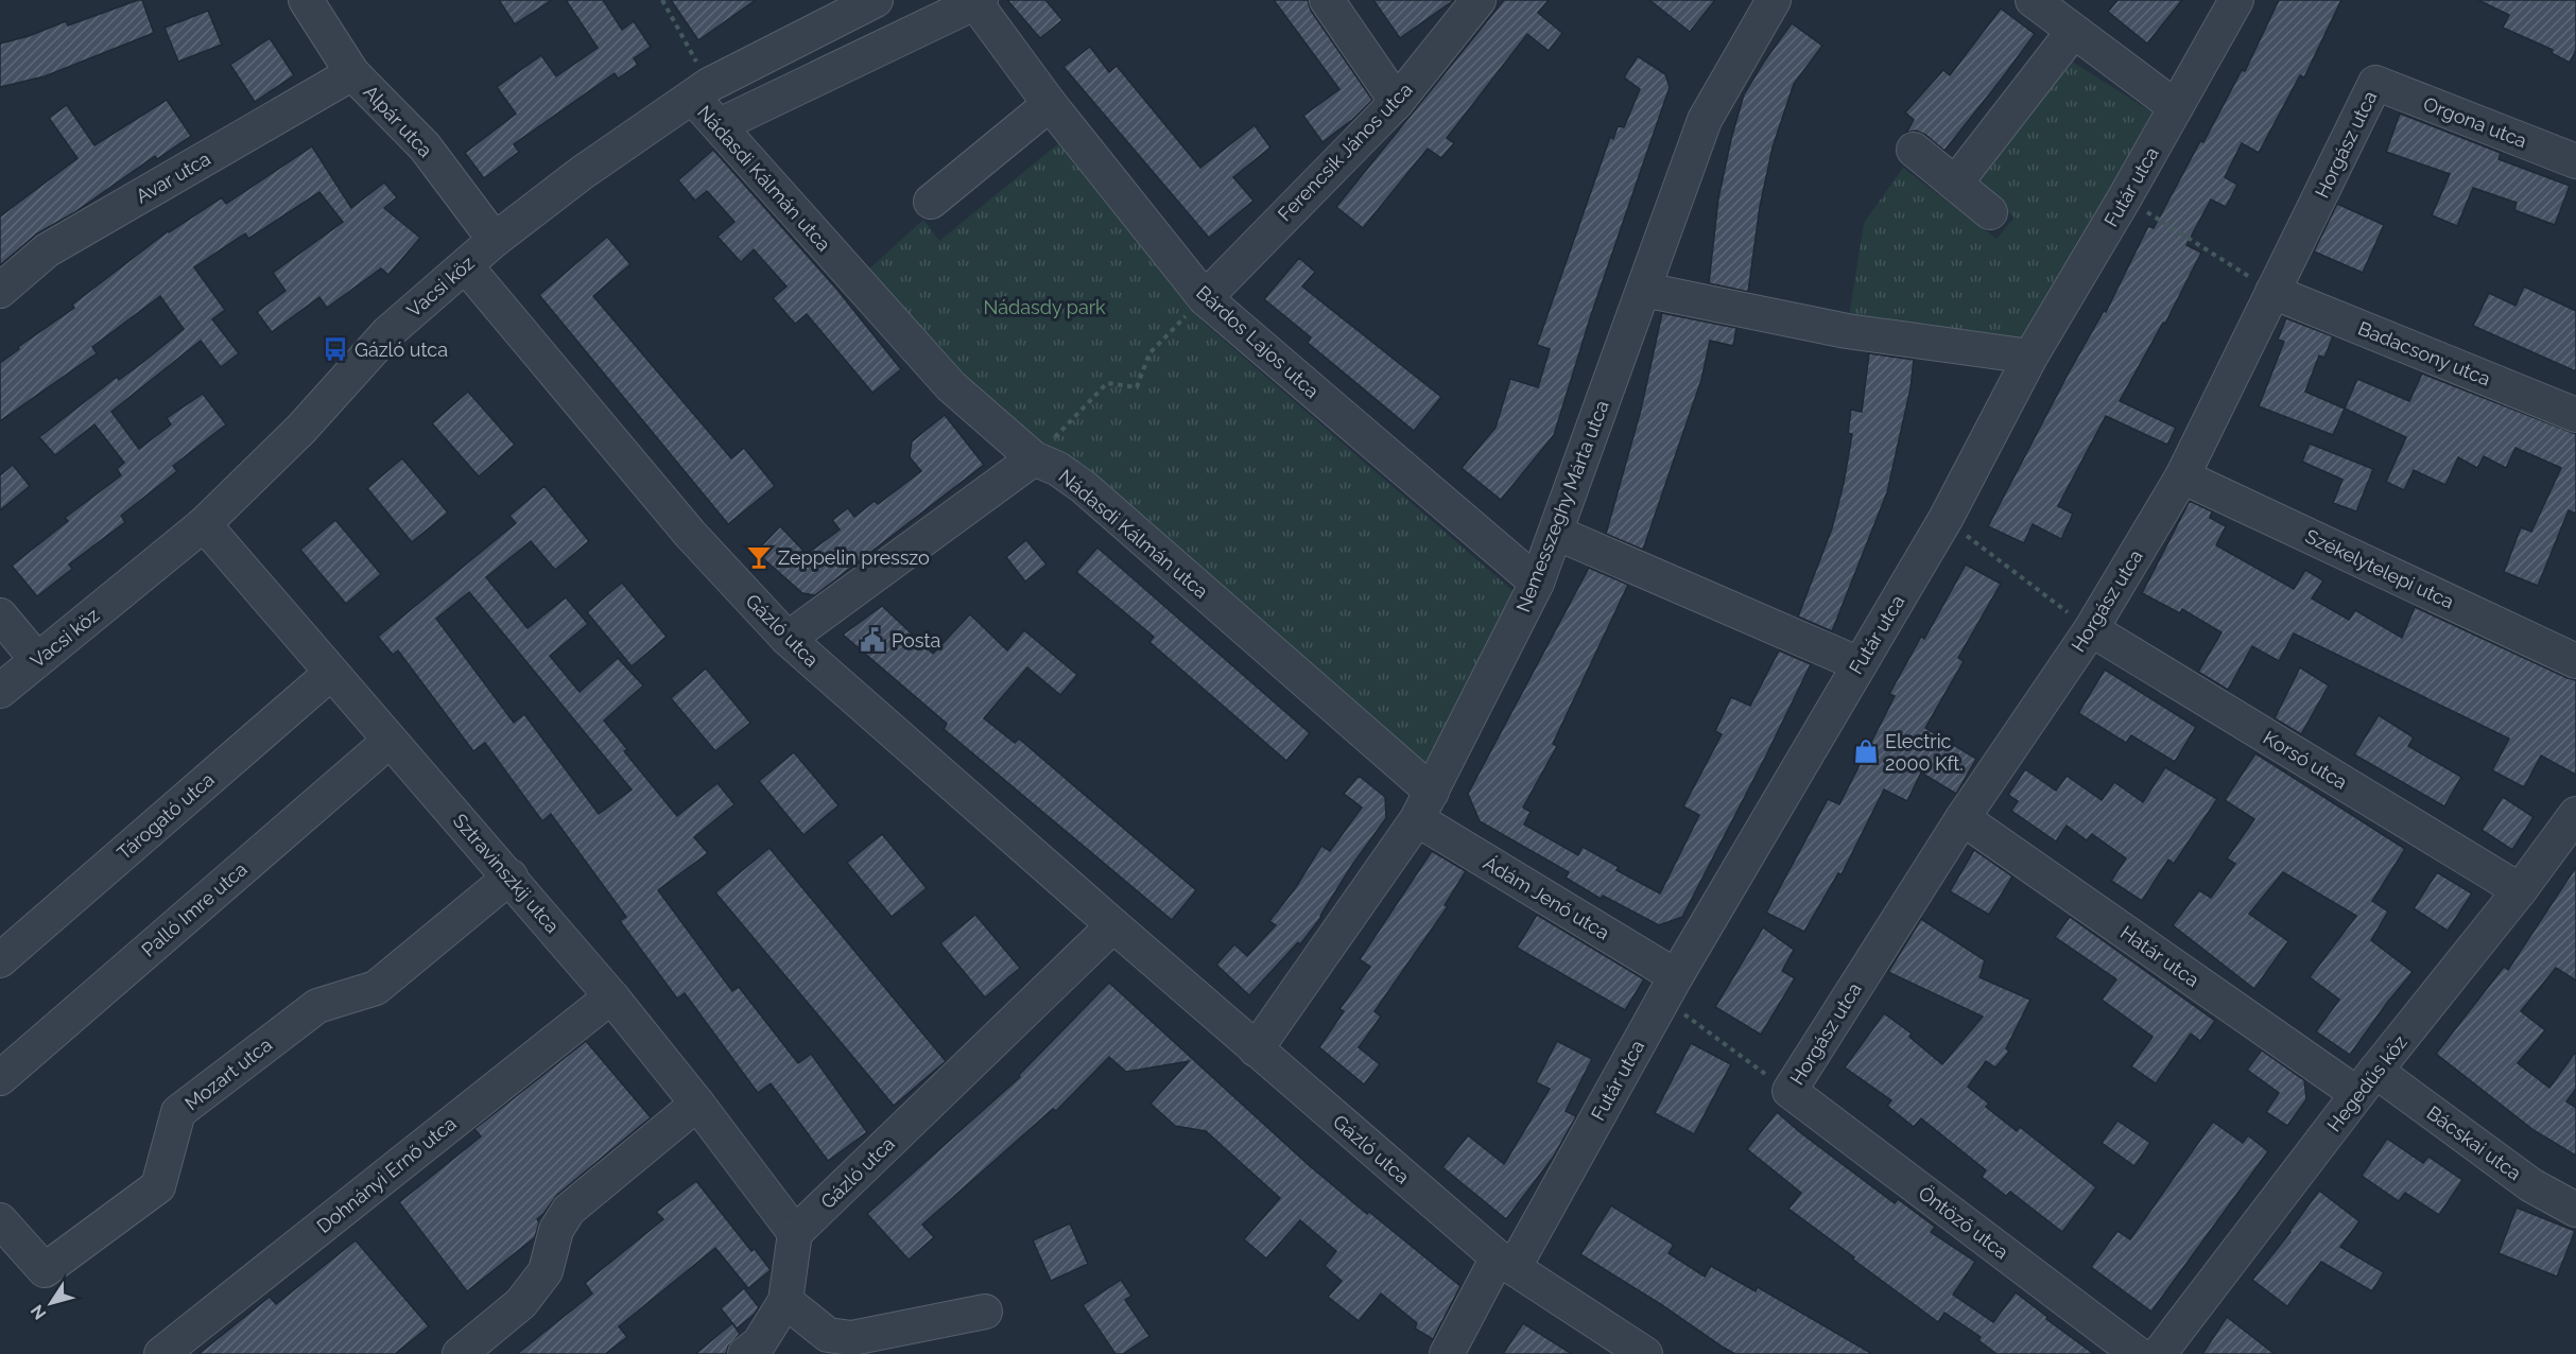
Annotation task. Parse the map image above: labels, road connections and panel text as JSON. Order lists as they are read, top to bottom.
{
  "streets": {
    "street": [
      "Alpár utca",
      "Orgona utca",
      "Horgász utca",
      "Ferencsik János utca",
      "Avar utca",
      "Nádasdi Kálmán utca",
      "Futár utca",
      "Vacsi köz",
      "Bárdos Lajos utca",
      "Badacsony utca",
      "Nemesszeghy Márta utca",
      "Székelytelepi utca",
      "Gázló utca",
      "Korsó utca",
      "Tárogató utca",
      "Sztravinszkij utca",
      "Ádám Jenő utca",
      "Palló Imre utca",
      "Határ utca",
      "Mozart utca",
      "Hegedűs köz",
      "Bácskai utca",
      "Dohnányi Ernő utca",
      "Öntöző utca"
    ]
  },
  "crossings": [
    ["Alpár utca", "Avar utca"],
    ["Alpár utca", "Vacsi köz"],
    ["Orgona utca", "Horgász utca"],
    ["Horgász utca", "Badacsony utca"],
    ["Horgász utca", "Székelytelepi utca"],
    ["Horgász utca", "Korsó utca"],
    ["Horgász utca", "Határ utca"],
    ["Horgász utca", "Öntöző utca"],
    ["Ferencsik János utca", "Bárdos Lajos utca"],
    ["Nádasdi Kálmán utca", "Vacsi köz"],
    ["Nádasdi Kálmán utca", "Nemesszeghy Márta utca"],
    ["Nádasdi Kálmán utca", "Ádám Jenő utca"],
    ["Futár utca", "Gázló utca"],
    ["Futár utca", "Ádám Jenő utca"],
    ["Vacsi köz", "Gázló utca"],
    ["Vacsi köz", "Sztravinszkij utca"],
    ["Bárdos Lajos utca", "Nemesszeghy Márta utca"],
    ["Nemesszeghy Márta utca", "Gázló utca"],
    ["Nemesszeghy Márta utca", "Ádám Jenő utca"],
    ["Gázló utca", "Sztravinszkij utca"],
    ["Korsó utca", "Hegedűs köz"],
    ["Tárogató utca", "Sztravinszkij utca"],
    ["Sztravinszkij utca", "Palló Imre utca"],
    ["Sztravinszkij utca", "Mozart utca"],
    ["Sztravinszkij utca", "Dohnányi Ernő utca"],
    ["Határ utca", "Hegedűs köz"],
    ["Határ utca", "Bácskai utca"],
    ["Hegedűs köz", "Bácskai utca"]
  ],
  "parks": ["Nádasdy park"],
  "places": {
    "bus stop": ["Gázló utca"],
    "bar": ["Zeppelin presszo"],
    "public building": ["Posta"],
    "shop": ["Electric 2000 Kft."]
  },
  "north": "bottom left"
}
